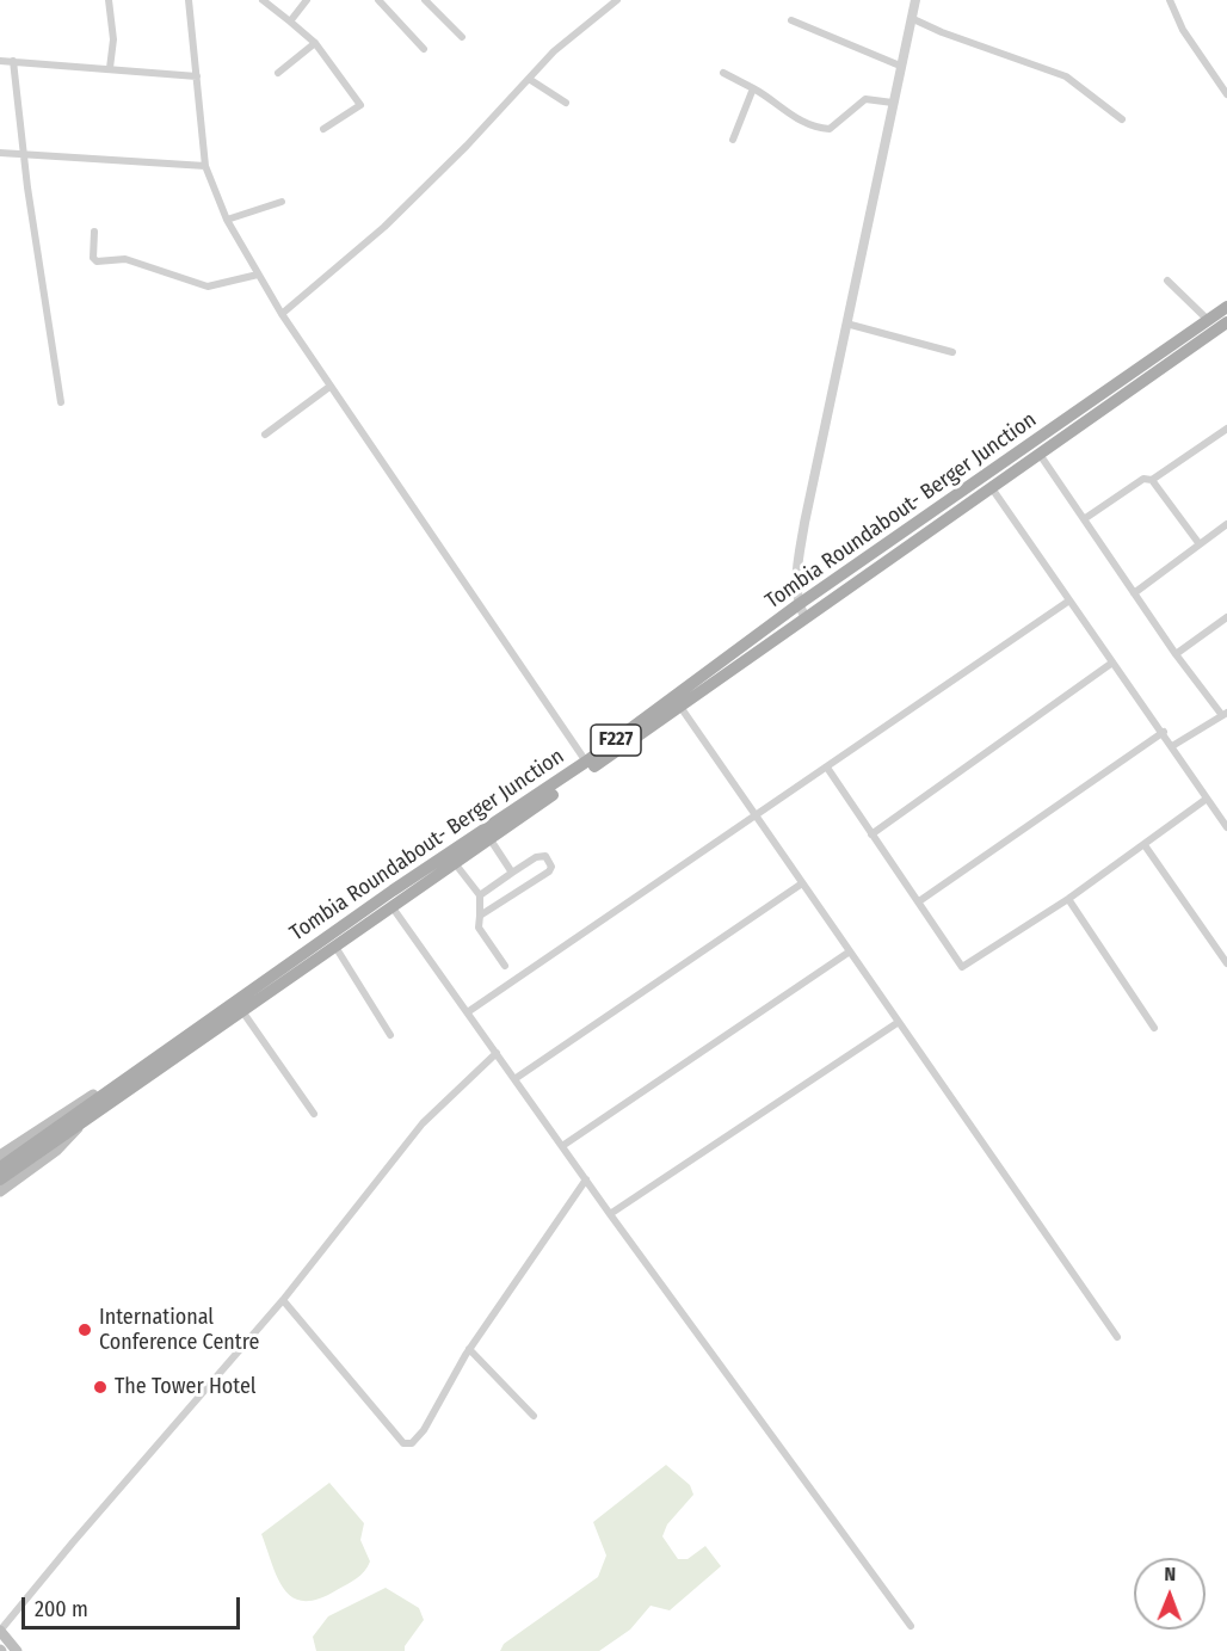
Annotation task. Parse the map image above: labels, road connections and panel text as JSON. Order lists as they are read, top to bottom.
{
  "streets": {
    "main road": ["Tombia Roundabout- Berger Junction", "F227"]
  },
  "places": ["International Conference Centre", "The Tower Hotel"],
  "scale_bar": "200 m",
  "north": "top"
}
